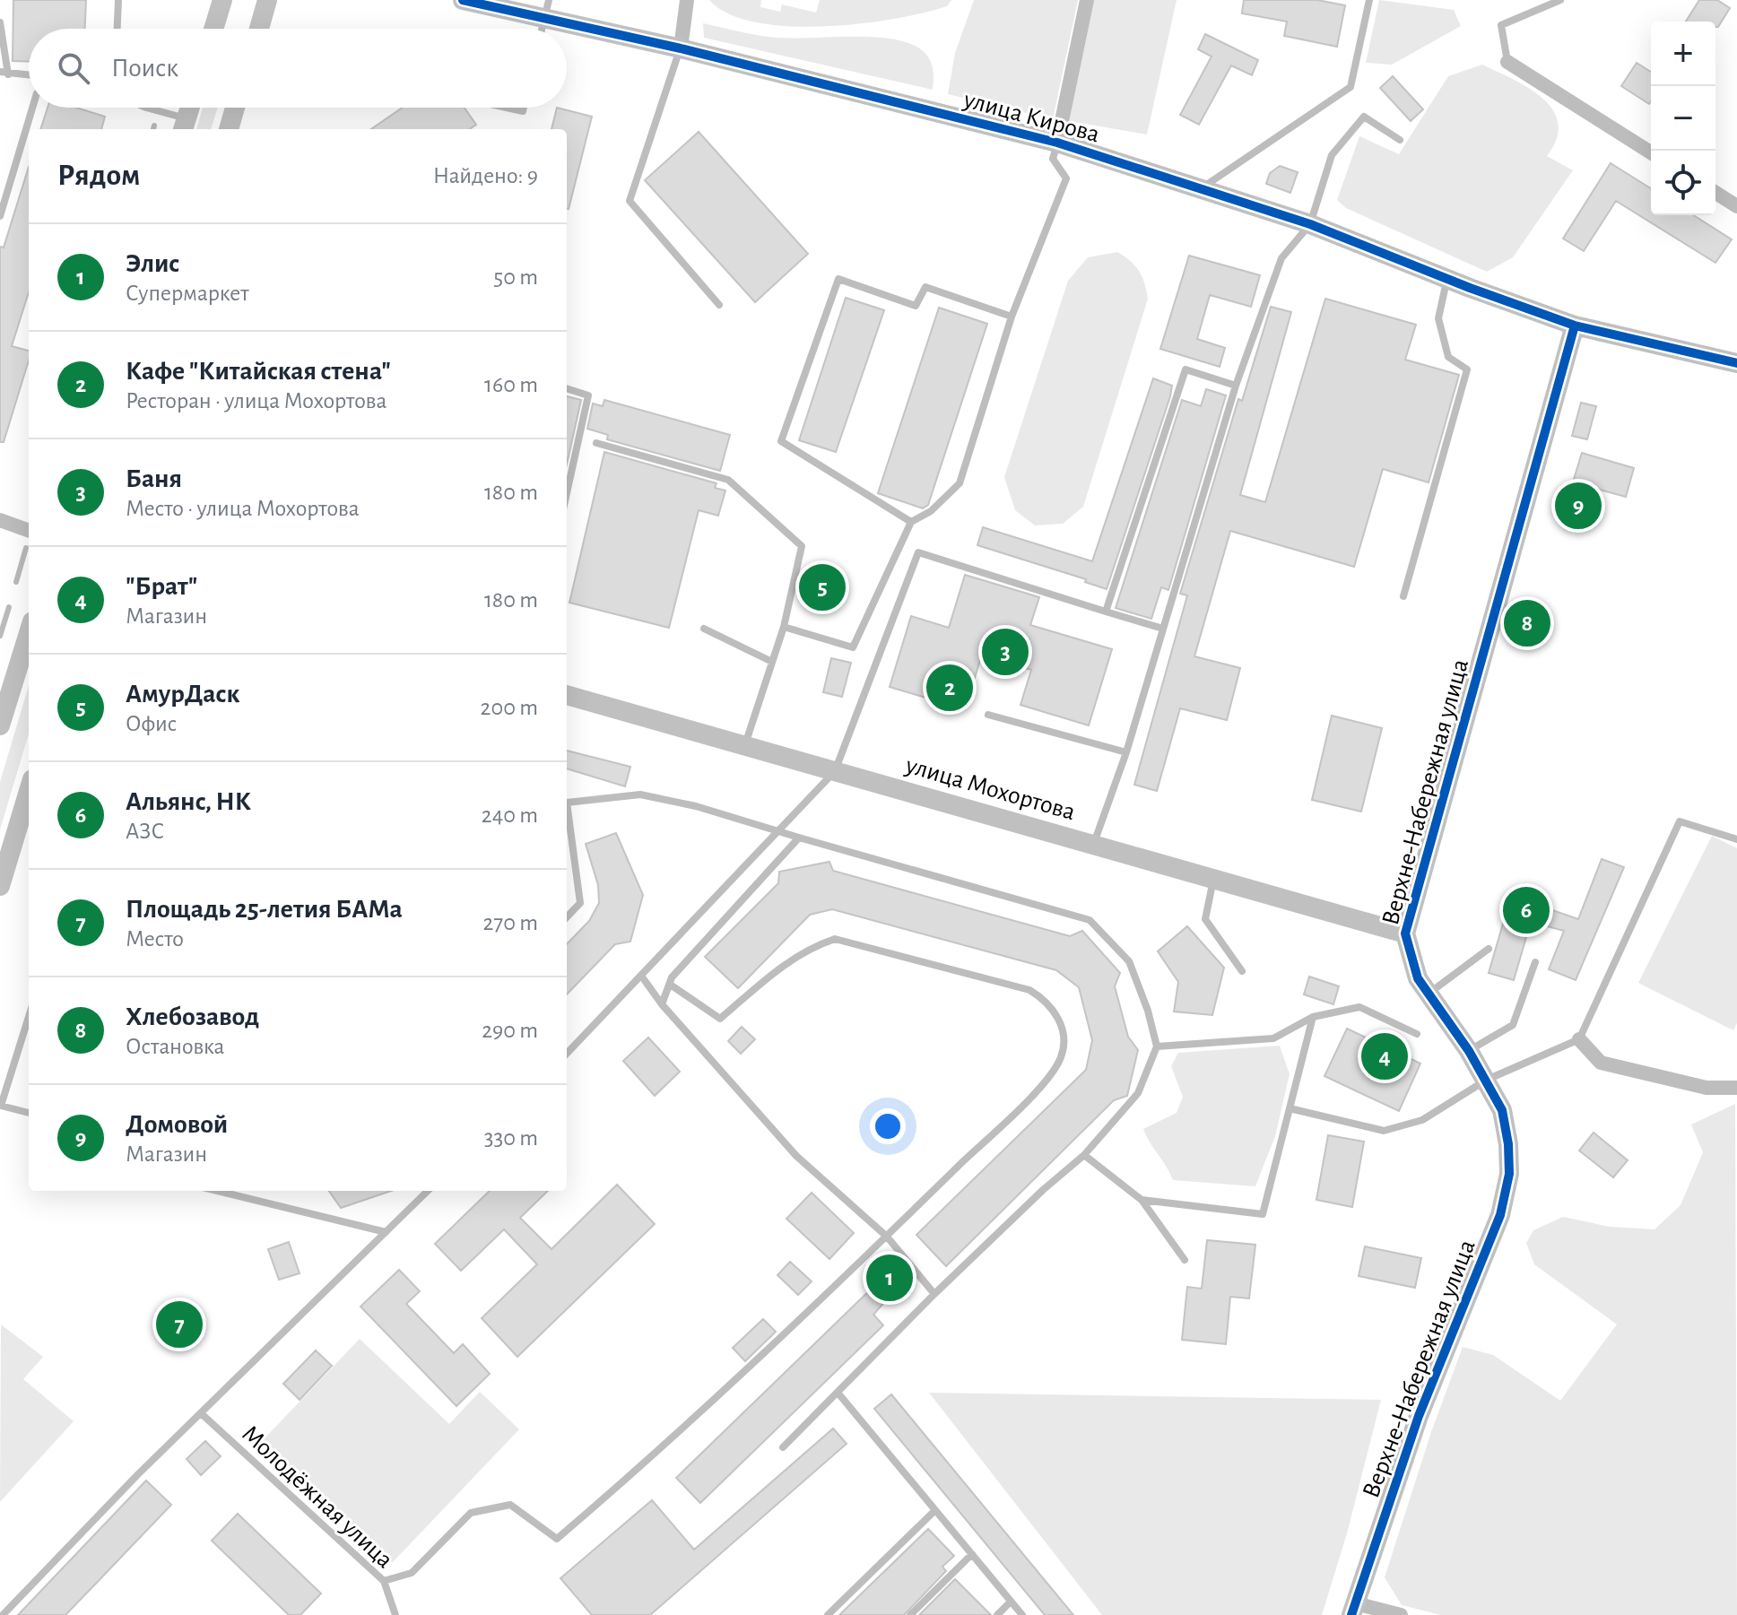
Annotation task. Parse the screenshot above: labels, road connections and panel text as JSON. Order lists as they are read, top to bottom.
{
  "streets": {
    "street": ["улица Кирова", "улица Мохортова", "Верхне-Набережная улица"],
    "lane": ["Молодёжная улица"]
  },
  "crossings": [
    ["улица Кирова", "Верхне-Набережная улица"],
    ["улица Мохортова", "Верхне-Набережная улица"]
  ],
  "page": {
    "map_buttons": ["+", "−"],
    "search": "Поиск",
    "heading": ["Рядом", "Найдено: 9"],
    "list": [
      {
        "mark": "1",
        "name": "Элис",
        "note": "Супермаркет",
        "value": "50 m"
      },
      {
        "mark": "2",
        "name": "Кафе \"Китайская стена\"",
        "note": "Ресторан · улица Мохортова",
        "value": "160 m"
      },
      {
        "mark": "3",
        "name": "Баня",
        "note": "Место · улица Мохортова",
        "value": "180 m"
      },
      {
        "mark": "4",
        "name": "\"Брат\"",
        "note": "Магазин",
        "value": "180 m"
      },
      {
        "mark": "5",
        "name": "АмурДаск",
        "note": "Офис",
        "value": "200 m"
      },
      {
        "mark": "6",
        "name": "Альянс, НК",
        "note": "АЗС",
        "value": "240 m"
      },
      {
        "mark": "7",
        "name": "Площадь 25-летия БАМа",
        "note": "Место",
        "value": "270 m"
      },
      {
        "mark": "8",
        "name": "Хлебозавод",
        "note": "Остановка",
        "value": "290 m"
      },
      {
        "mark": "9",
        "name": "Домовой",
        "note": "Магазин",
        "value": "330 m"
      }
    ],
    "pins": [
      "9",
      "5",
      "8",
      "3",
      "2",
      "6",
      "4",
      "1",
      "7"
    ]
  }
}
